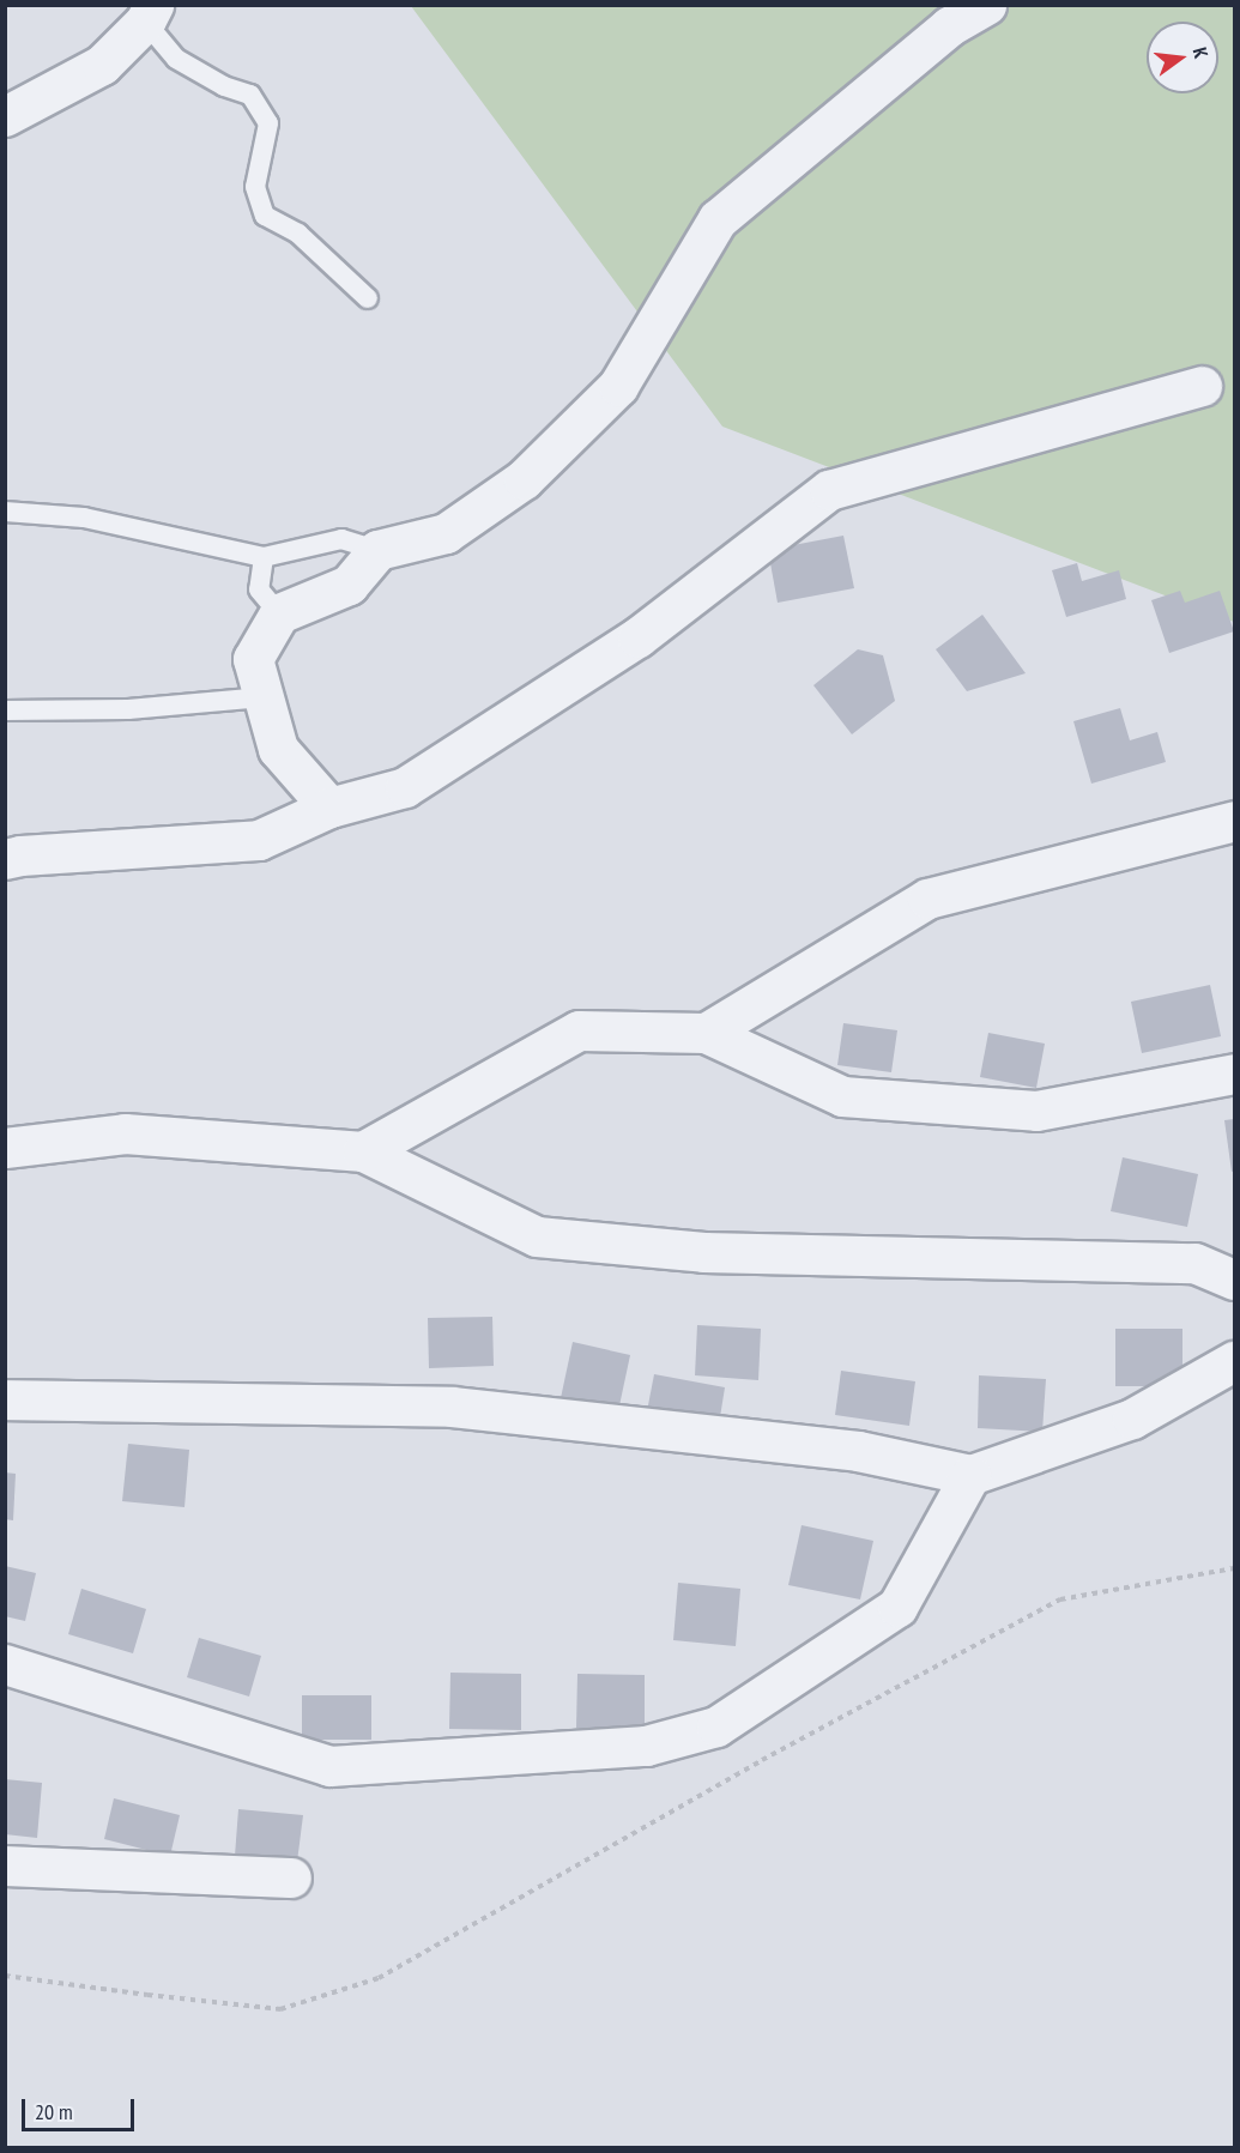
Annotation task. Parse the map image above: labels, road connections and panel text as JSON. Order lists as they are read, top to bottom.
{
  "scale_bar": "20 m",
  "north": "right"
}
